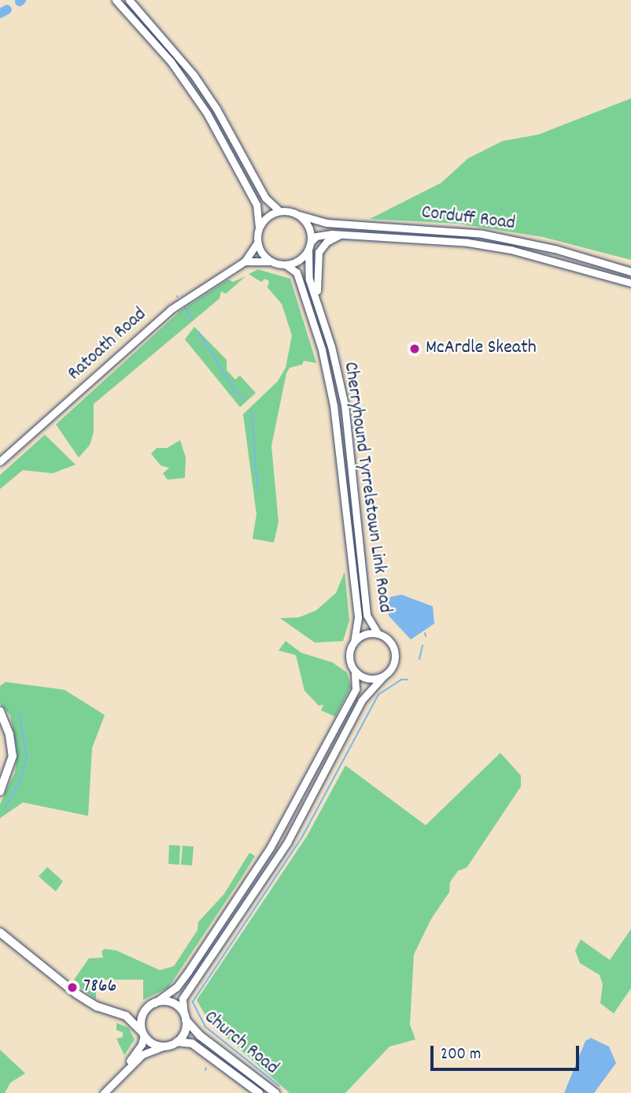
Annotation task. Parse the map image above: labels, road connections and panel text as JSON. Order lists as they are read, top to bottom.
{
  "streets": {
    "main road": ["Church Road"],
    "street": ["Corduff Road", "Ratoath Road", "Cherryhound Tyrrelstown Link Road"]
  },
  "crossings": [
    ["Corduff Road", "Ratoath Road"],
    ["Corduff Road", "Cherryhound Tyrrelstown Link Road"],
    ["Ratoath Road", "Cherryhound Tyrrelstown Link Road"]
  ],
  "places": ["McArdle Skeath", "7866"],
  "scale_bar": "200 m"
}
